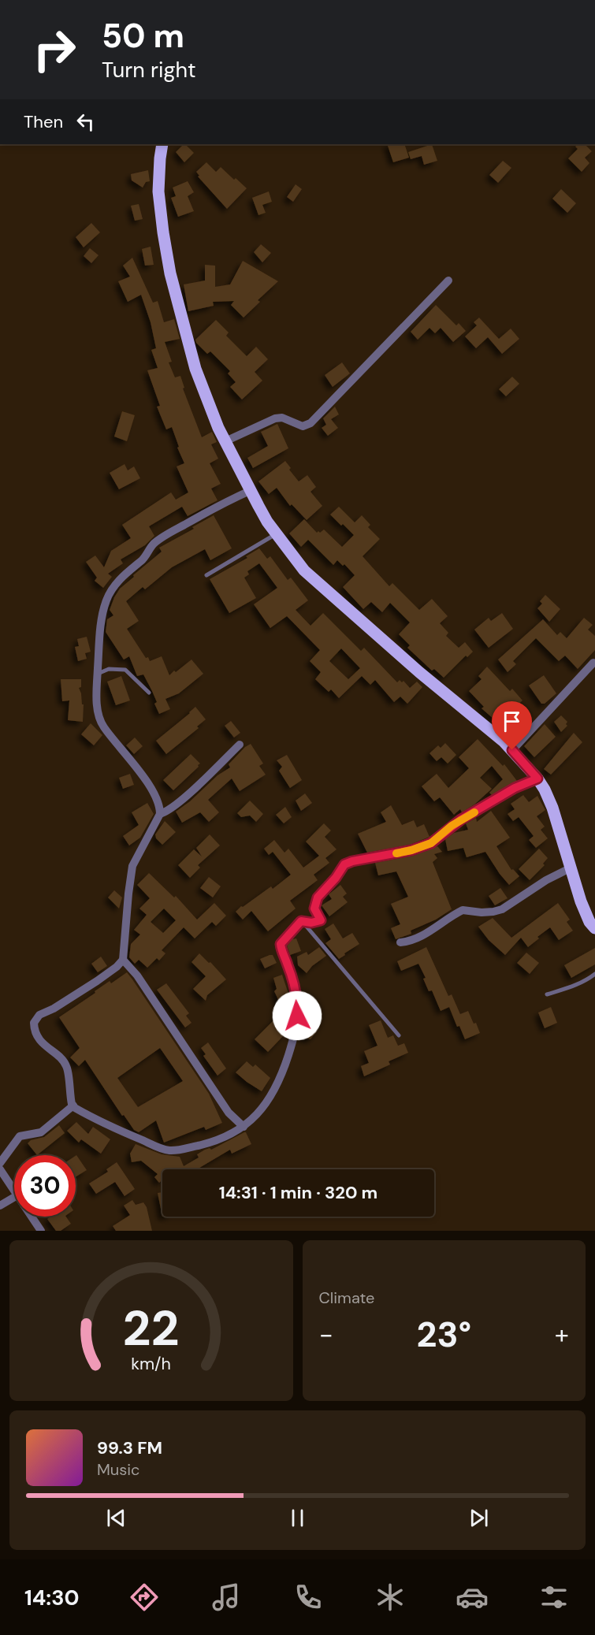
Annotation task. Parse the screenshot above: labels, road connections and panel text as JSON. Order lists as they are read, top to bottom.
{
  "page": {
    "turn": ["50 m", "Turn right"],
    "then": "Then",
    "limit": "30",
    "trip": "14:31 · 1 min · 320 m",
    "tile": "Climate",
    "heat": ["−", "23°", "+"],
    "song": ["99.3 FM", "Music"],
    "tabs": "14:30",
    "gauge": ["22", "km/h"]
  }
}
